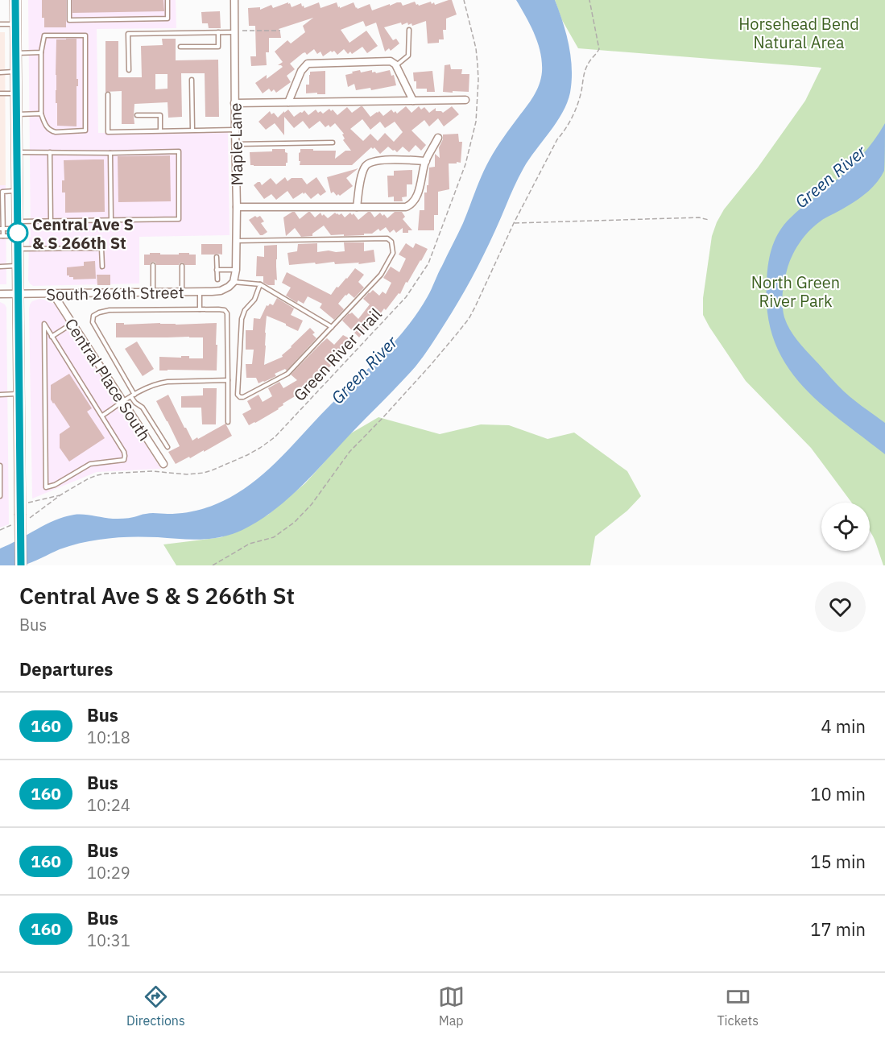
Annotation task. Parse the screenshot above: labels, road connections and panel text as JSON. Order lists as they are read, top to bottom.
{
  "streets": {
    "street": ["Maple Lane", "South 266th Street", "Central Place South"],
    "path": ["Green River Trail"]
  },
  "crossings": [
    ["Maple Lane", "South 266th Street"],
    ["South 266th Street", "Central Place South"]
  ],
  "water": ["Green River"],
  "parks": ["Horsehead Bend Natural Area", "North Green River Park"],
  "places": ["Central Ave S & S 266th St"],
  "lines": ["bus line 160"],
  "page": {
    "heading": [
      ["Central Ave S & S 266th St", "Bus"],
      "Departures"
    ],
    "list": [
      {
        "mark": "160",
        "name": "Bus",
        "note": "10:18",
        "value": "4 min"
      },
      {
        "mark": "160",
        "name": "Bus",
        "note": "10:24",
        "value": "10 min"
      },
      {
        "mark": "160",
        "name": "Bus",
        "note": "10:29",
        "value": "15 min"
      },
      {
        "mark": "160",
        "name": "Bus",
        "note": "10:31",
        "value": "17 min"
      }
    ],
    "tabs": ["Directions", "Map", "Tickets"]
  }
}
